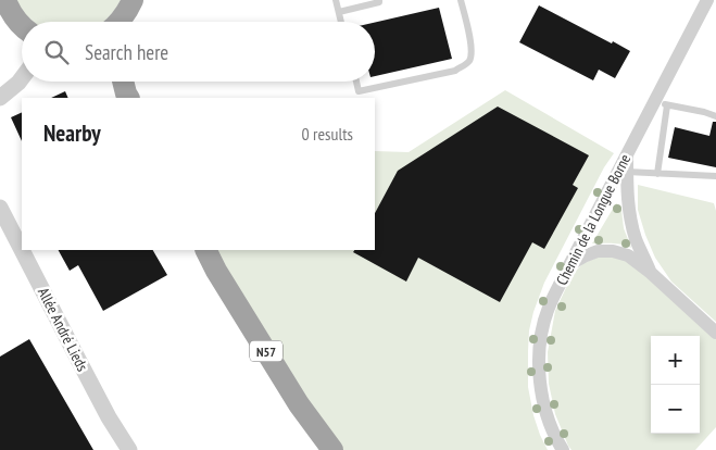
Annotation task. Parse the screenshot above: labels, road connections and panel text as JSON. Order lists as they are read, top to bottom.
{
  "streets": {
    "highway": ["N57"],
    "street": ["Chemin de la Longue Borne", "Allée André Lieds"]
  },
  "page": {
    "search": "Search here",
    "heading": ["Nearby", "0 results"],
    "map_buttons": ["+", "−"]
  }
}
